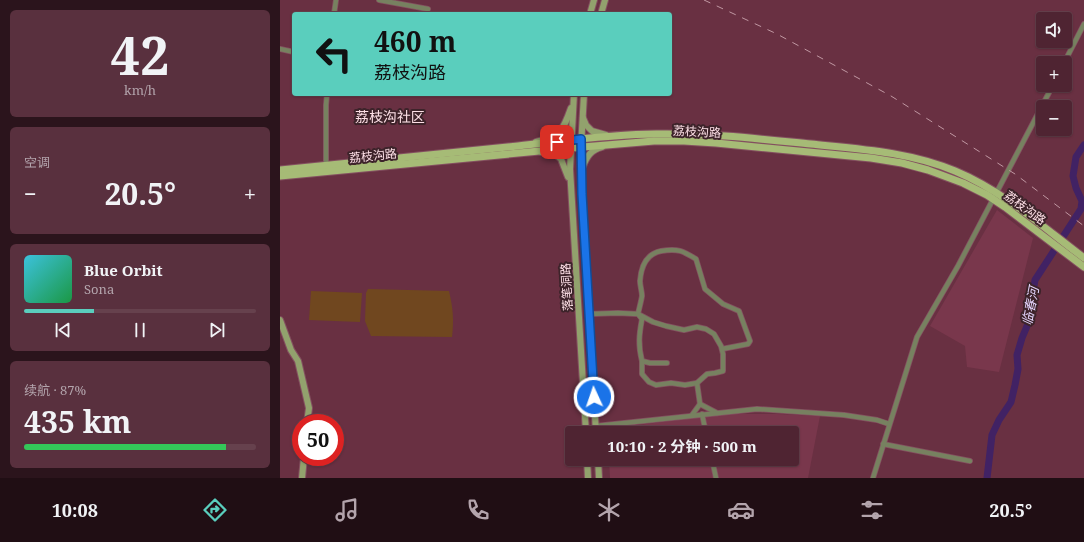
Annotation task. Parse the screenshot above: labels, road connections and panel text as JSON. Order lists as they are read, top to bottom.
{
  "streets": {
    "main road": ["荔枝沟路", "落笔洞路"]
  },
  "crossings": [
    ["荔枝沟路", "落笔洞路"]
  ],
  "districts": ["荔枝沟社区"],
  "water": ["临春河"],
  "page": {
    "tile": [
      ["42", "km/h"],
      "空调",
      ["续航 · 87%", "435 km"]
    ],
    "map_buttons": ["+", "−"],
    "turn": ["460 m", "荔枝沟路"],
    "heat": ["−", "20.5°", "+"],
    "song": ["Blue Orbit", "Sona"],
    "limit": "50",
    "trip": "10:10 · 2 分钟 · 500 m",
    "tabs": ["10:08", "20.5°"]
  }
}
